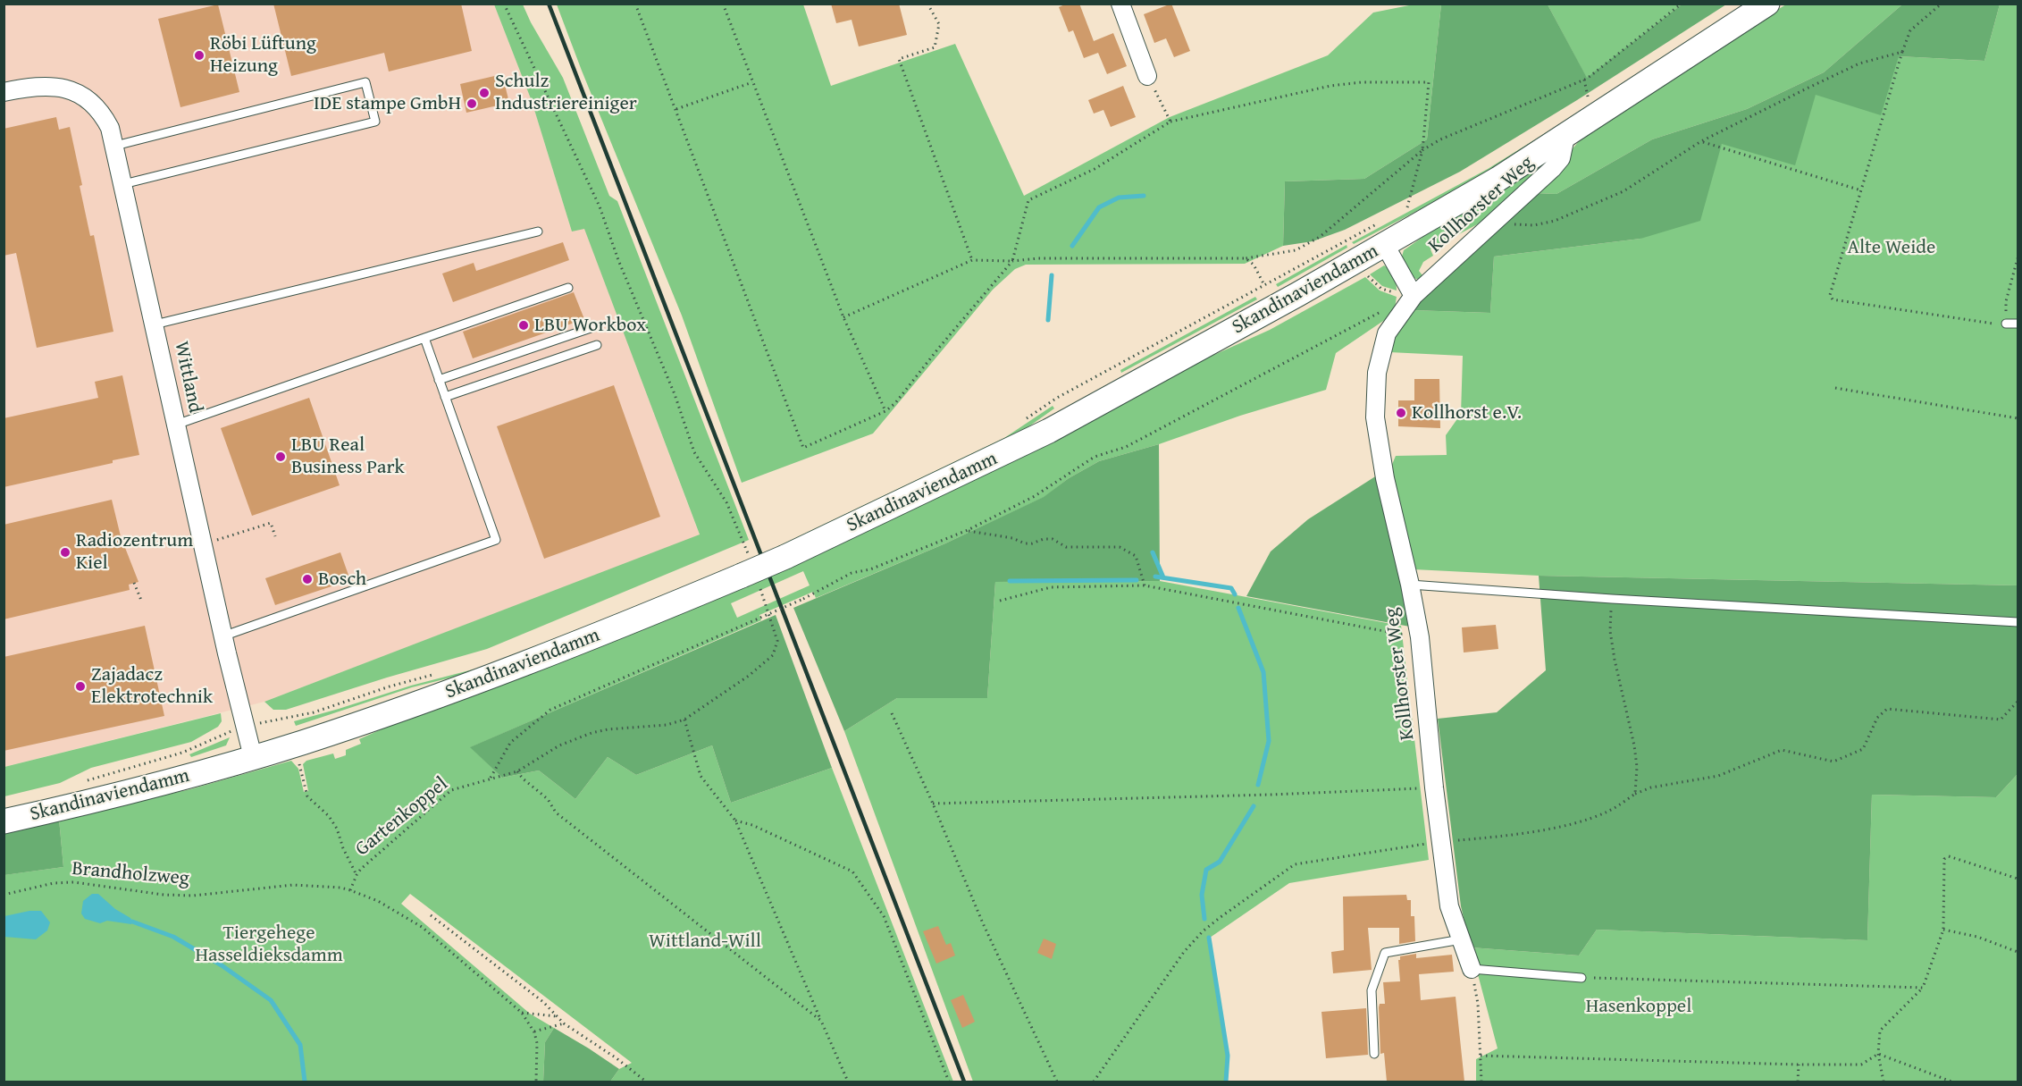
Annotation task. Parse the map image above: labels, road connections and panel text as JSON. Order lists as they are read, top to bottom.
{
  "streets": {
    "main road": ["Skandinaviendamm"],
    "street": ["Kollhorster Weg", "Wittland"],
    "path": ["Gartenkoppel", "Brandholzweg"]
  },
  "crossings": [
    ["Kollhorster Weg", "Skandinaviendamm"],
    ["Skandinaviendamm", "Wittland"],
    ["Gartenkoppel", "Brandholzweg"]
  ],
  "parks": [
    "Alte Weide",
    "Tiergehege Hasseldieksdamm",
    "Wittland-Will",
    "Hasenkoppel"
  ],
  "places": [
    "Röbi Lüftung Heizung",
    "Schulz Industriereiniger",
    "IDE stampe GmbH",
    "LBU Workbox",
    "Kollhorst e.V.",
    "LBU Real Business Park",
    "Radiozentrum Kiel",
    "Bosch",
    "Zajadacz Elektrotechnik"
  ]
}
